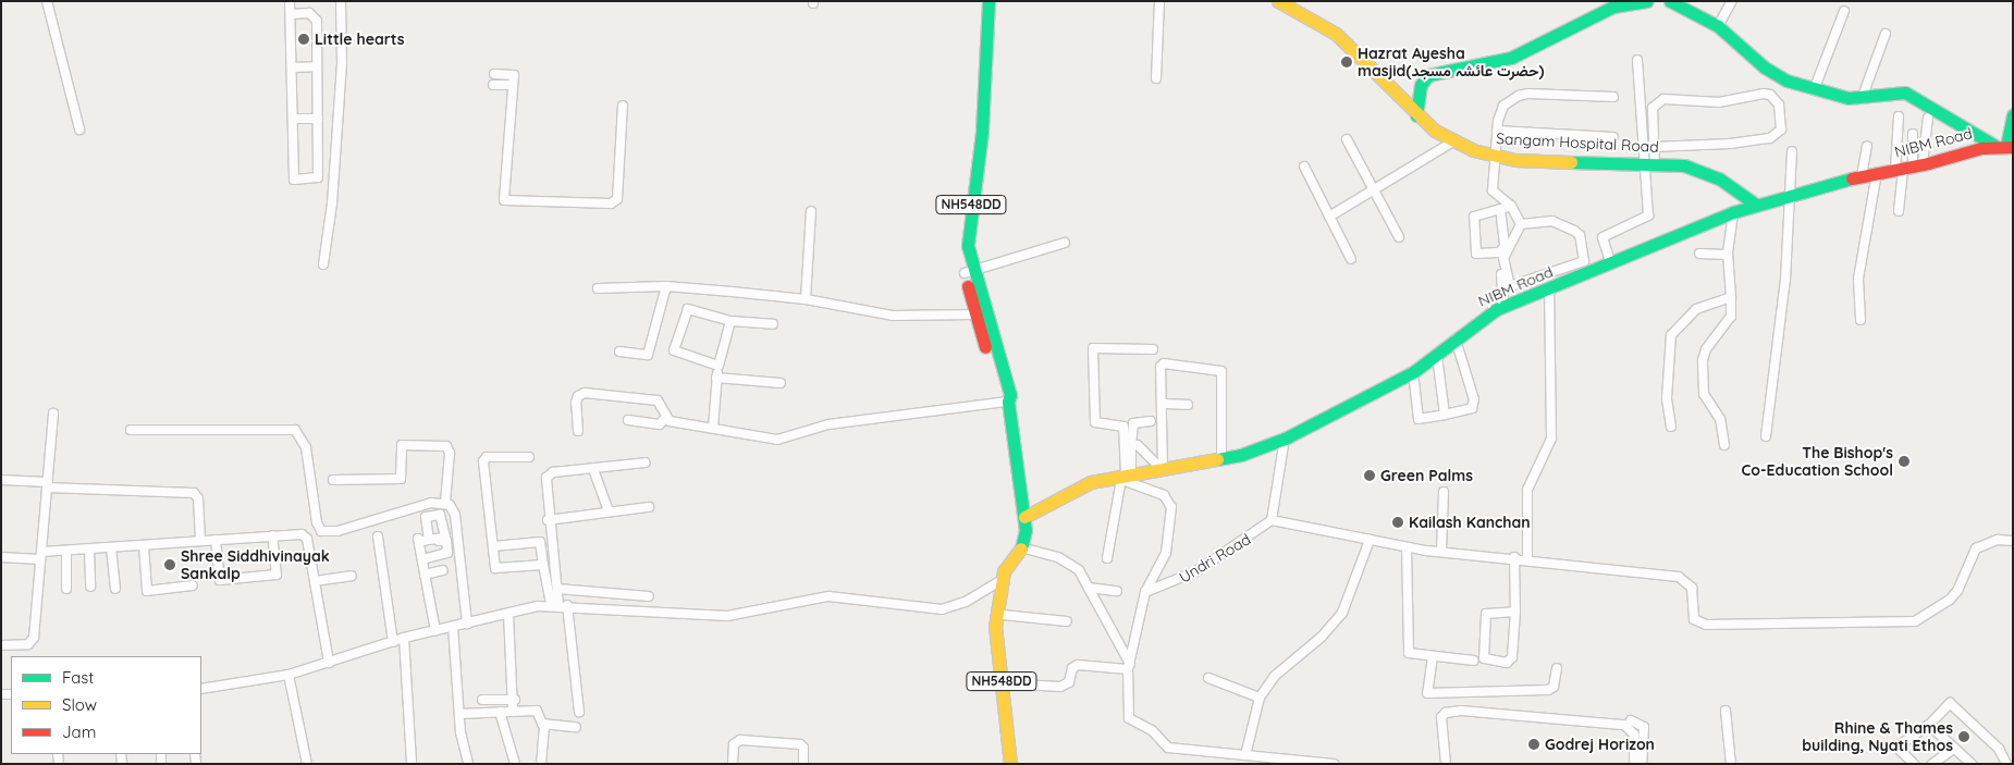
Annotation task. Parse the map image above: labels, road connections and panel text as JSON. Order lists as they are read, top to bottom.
{
  "streets": {
    "main road": ["Sangam Hospital Road", "NIBM Road", "NH548DD"],
    "street": ["Undri Road"]
  },
  "crossings": [
    ["Sangam Hospital Road", "NIBM Road"],
    ["NIBM Road", "NH548DD"]
  ],
  "places": [
    "Little hearts",
    "Hazrat Ayesha masjid(حضرت عائشہ مسجد)",
    "The Bishop's Co-Education School",
    "Green Palms",
    "Kailash Kanchan",
    "Shree Siddhivinayak Sankalp",
    "Rhine & Thames building, Nyati Ethos",
    "Godrej Horizon"
  ],
  "legend": ["Fast", "Slow", "Jam"]
}
